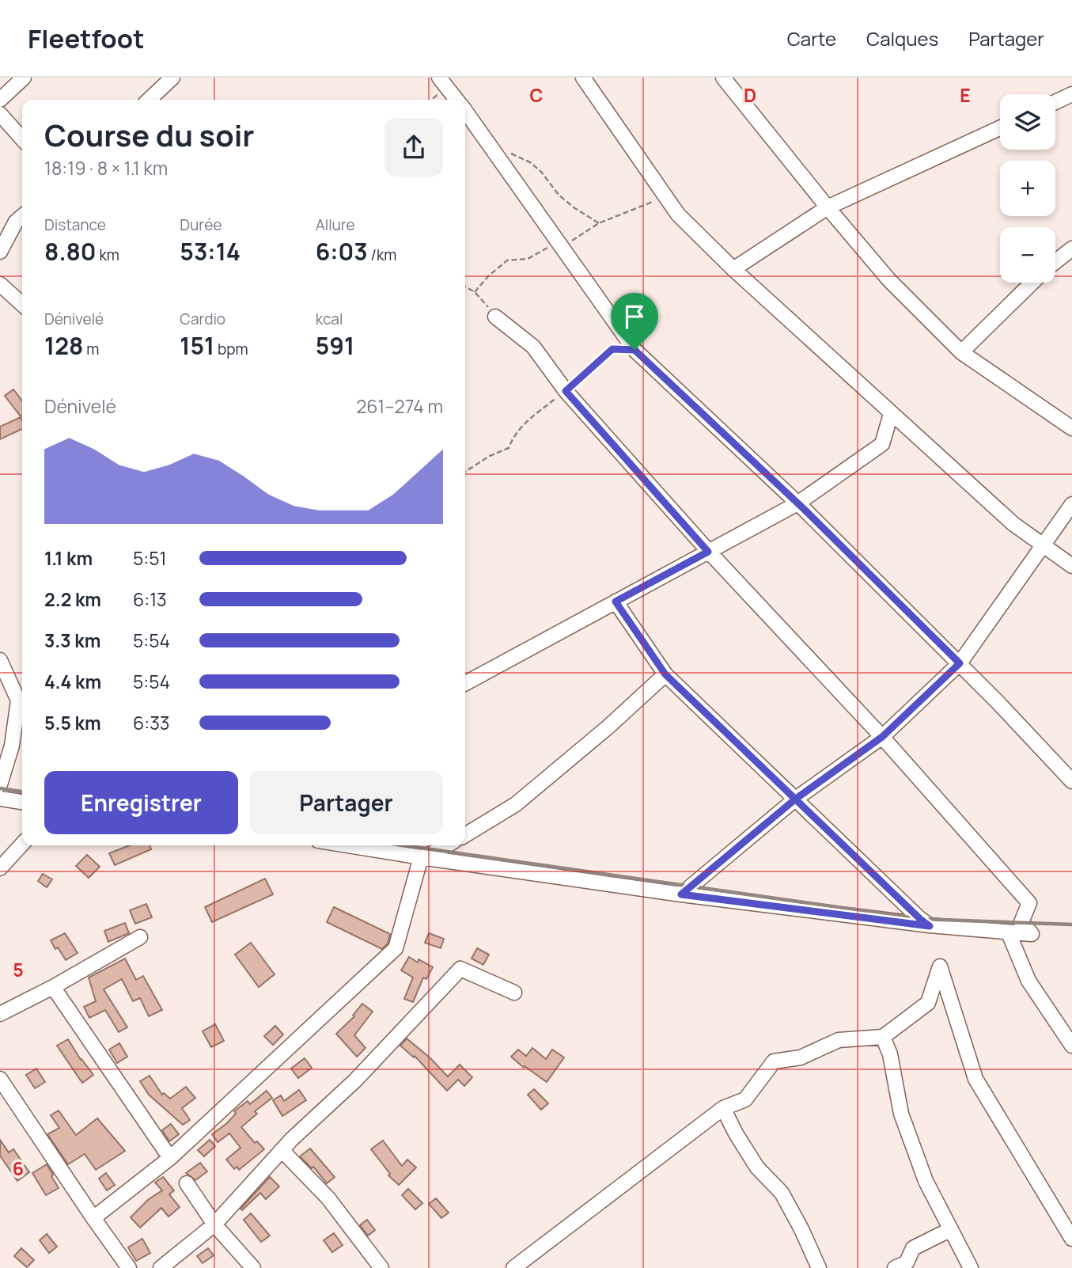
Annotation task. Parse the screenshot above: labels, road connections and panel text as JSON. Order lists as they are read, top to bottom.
{
  "page": {
    "header": "Fleetfoot",
    "nav": ["Carte", "Calques", "Partager"],
    "map_buttons": ["+", "−"],
    "heading": ["Course du soir", "18:19 · 8 × 1.1 km"],
    "stats": [
      ["Distance", "8.80 km"],
      ["Durée", "53:14"],
      ["Allure", "6:03 /km"],
      ["Dénivelé", "128 m"],
      ["Cardio", "151 bpm"],
      ["kcal", "591"]
    ],
    "chart": ["Dénivelé", "261–274 m"],
    "list": [
      {
        "name": "1.1 km",
        "note": "5:51"
      },
      {
        "name": "2.2 km",
        "note": "6:13"
      },
      {
        "name": "3.3 km",
        "note": "5:54"
      },
      {
        "name": "4.4 km",
        "note": "5:54"
      },
      {
        "name": "5.5 km",
        "note": "6:33"
      }
    ],
    "buttons": ["Enregistrer", "Partager"]
  },
  "grid": {
    "columns": ["C", "D", "E"],
    "rows": ["5", "6"]
  }
}
